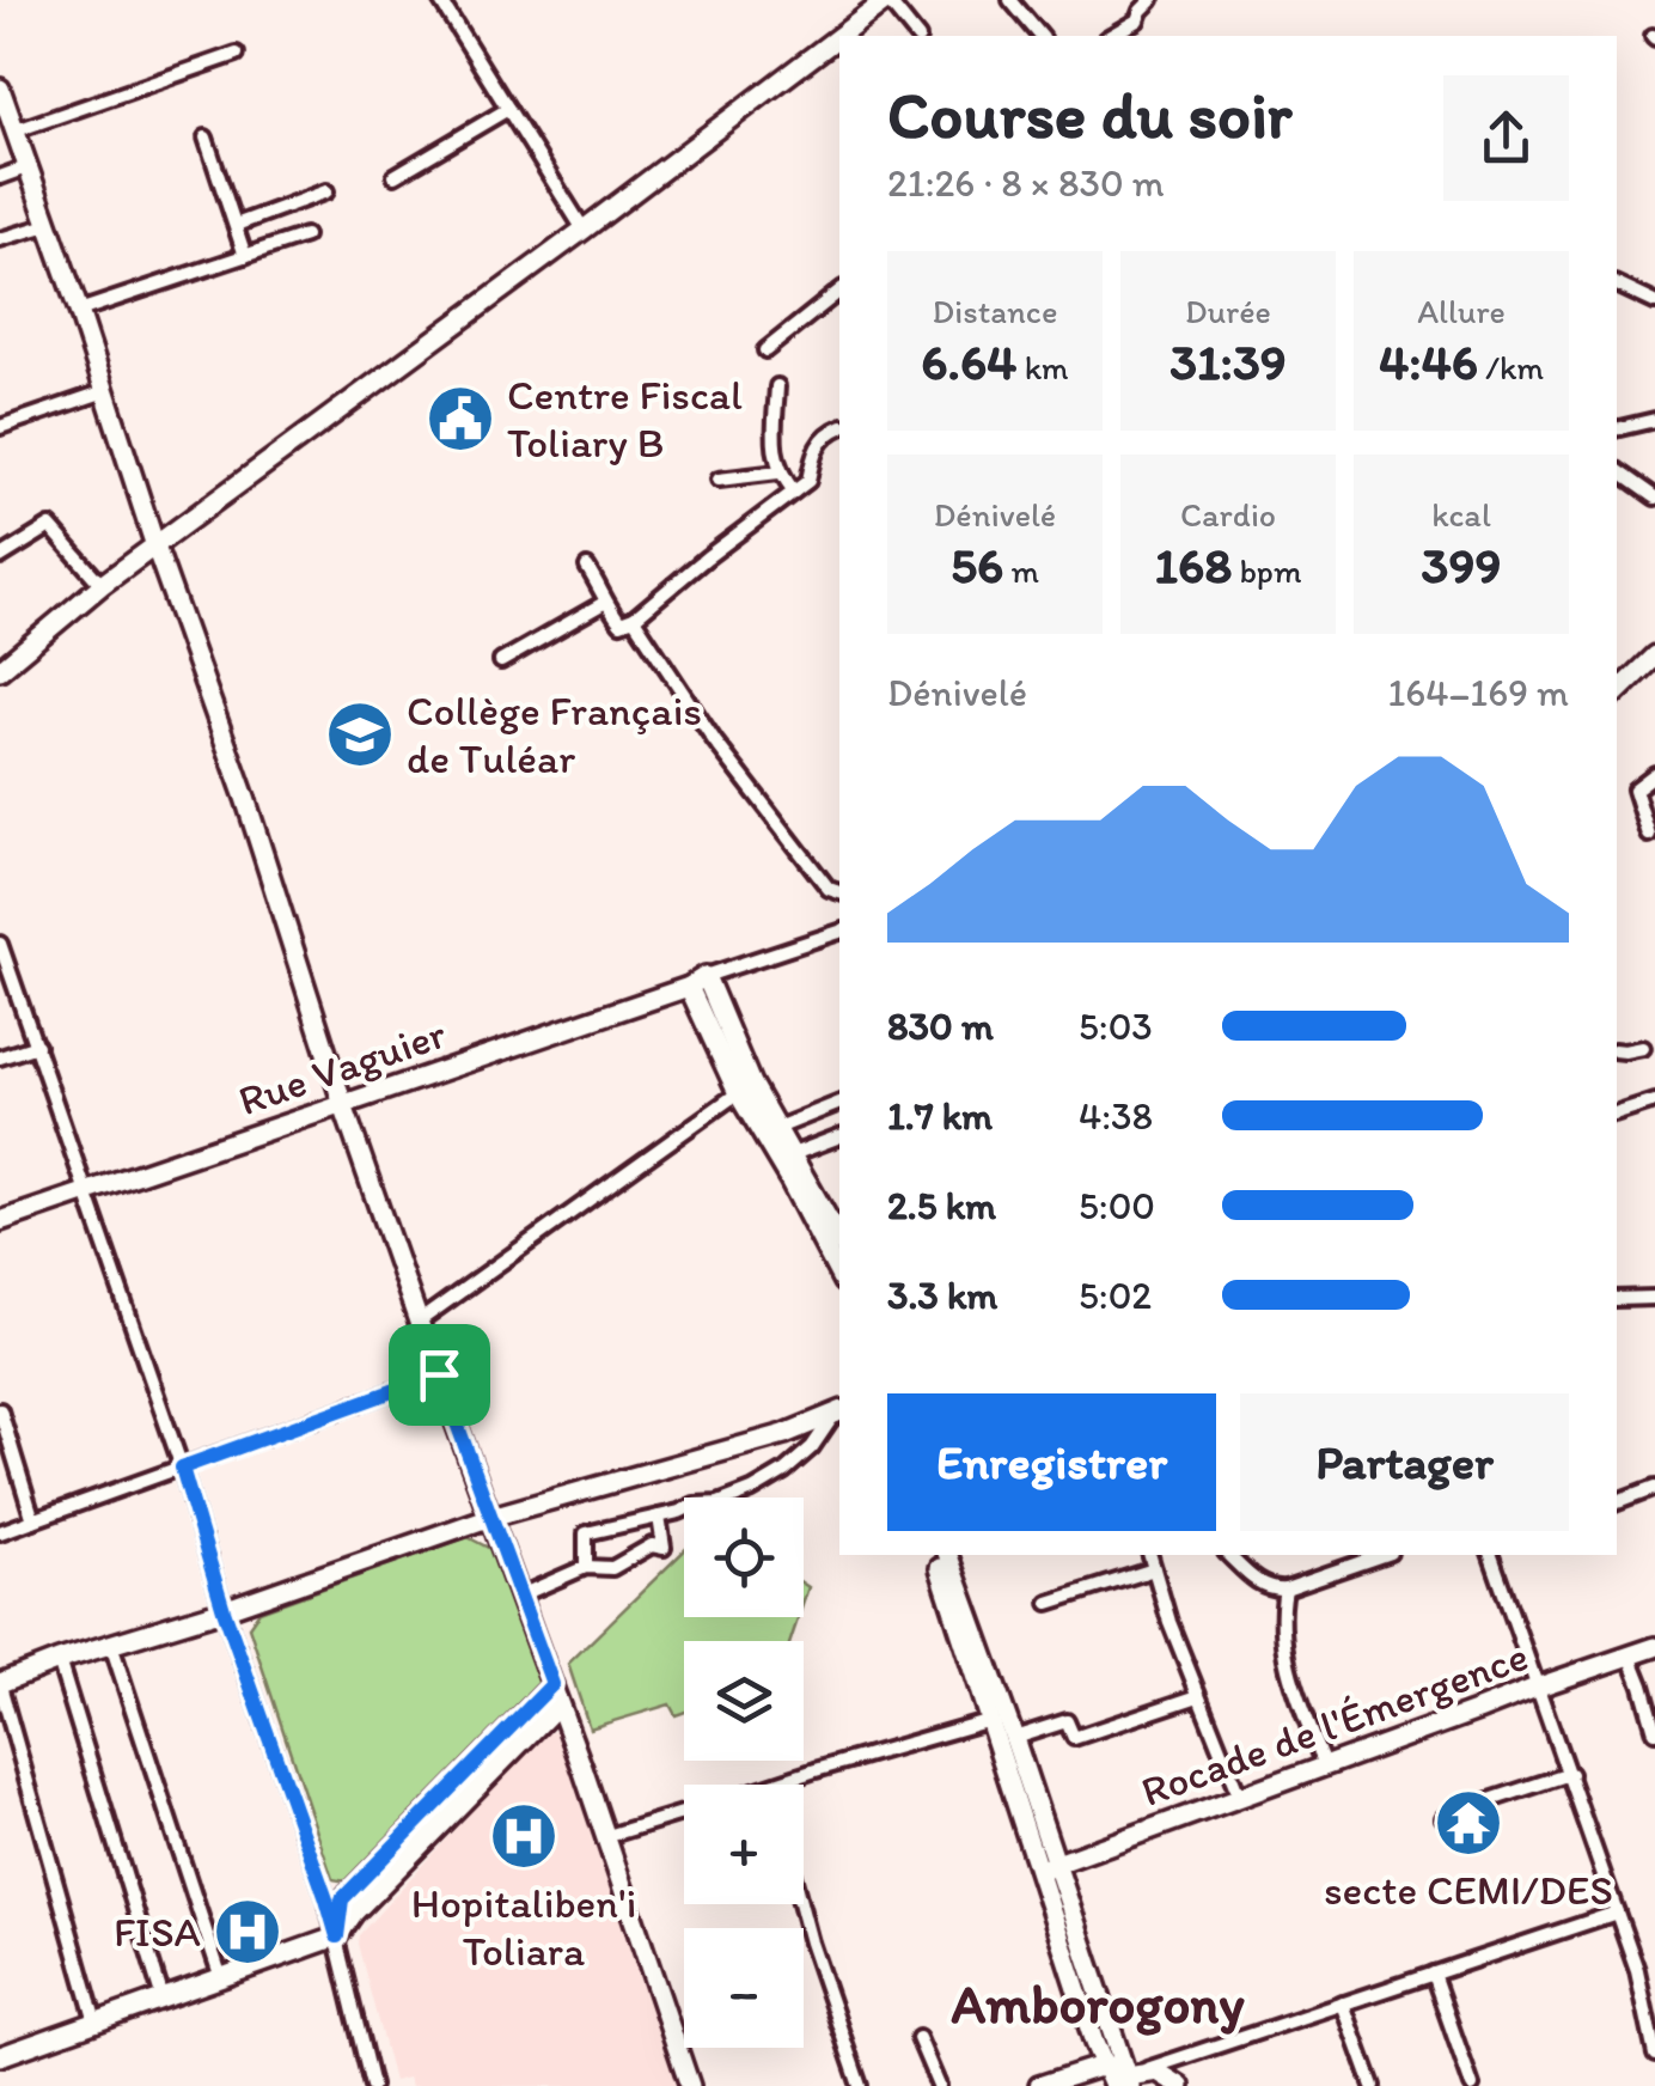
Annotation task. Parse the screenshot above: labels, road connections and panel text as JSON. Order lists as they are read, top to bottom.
{
  "streets": {
    "street": ["Rue Vaguier", "Rocade de l'Émergence"]
  },
  "districts": ["Amborogony"],
  "places": {
    "public building": ["Centre Fiscal Toliary B"],
    "school or university": ["Collège Français de Tuléar"],
    "temple": ["secte CEMI/DES"],
    "hospital": ["Hopitaliben'i Toliara", "FISA"]
  },
  "page": {
    "heading": ["Course du soir", "21:26 · 8 × 830 m"],
    "stats": [
      ["Distance", "6.64 km"],
      ["Durée", "31:39"],
      ["Allure", "4:46 /km"],
      ["Dénivelé", "56 m"],
      ["Cardio", "168 bpm"],
      ["kcal", "399"]
    ],
    "chart": ["Dénivelé", "164–169 m"],
    "list": [
      {
        "name": "830 m",
        "note": "5:03"
      },
      {
        "name": "1.7 km",
        "note": "4:38"
      },
      {
        "name": "2.5 km",
        "note": "5:00"
      },
      {
        "name": "3.3 km",
        "note": "5:02"
      }
    ],
    "buttons": ["Enregistrer", "Partager"],
    "map_buttons": ["+", "−"]
  }
}
